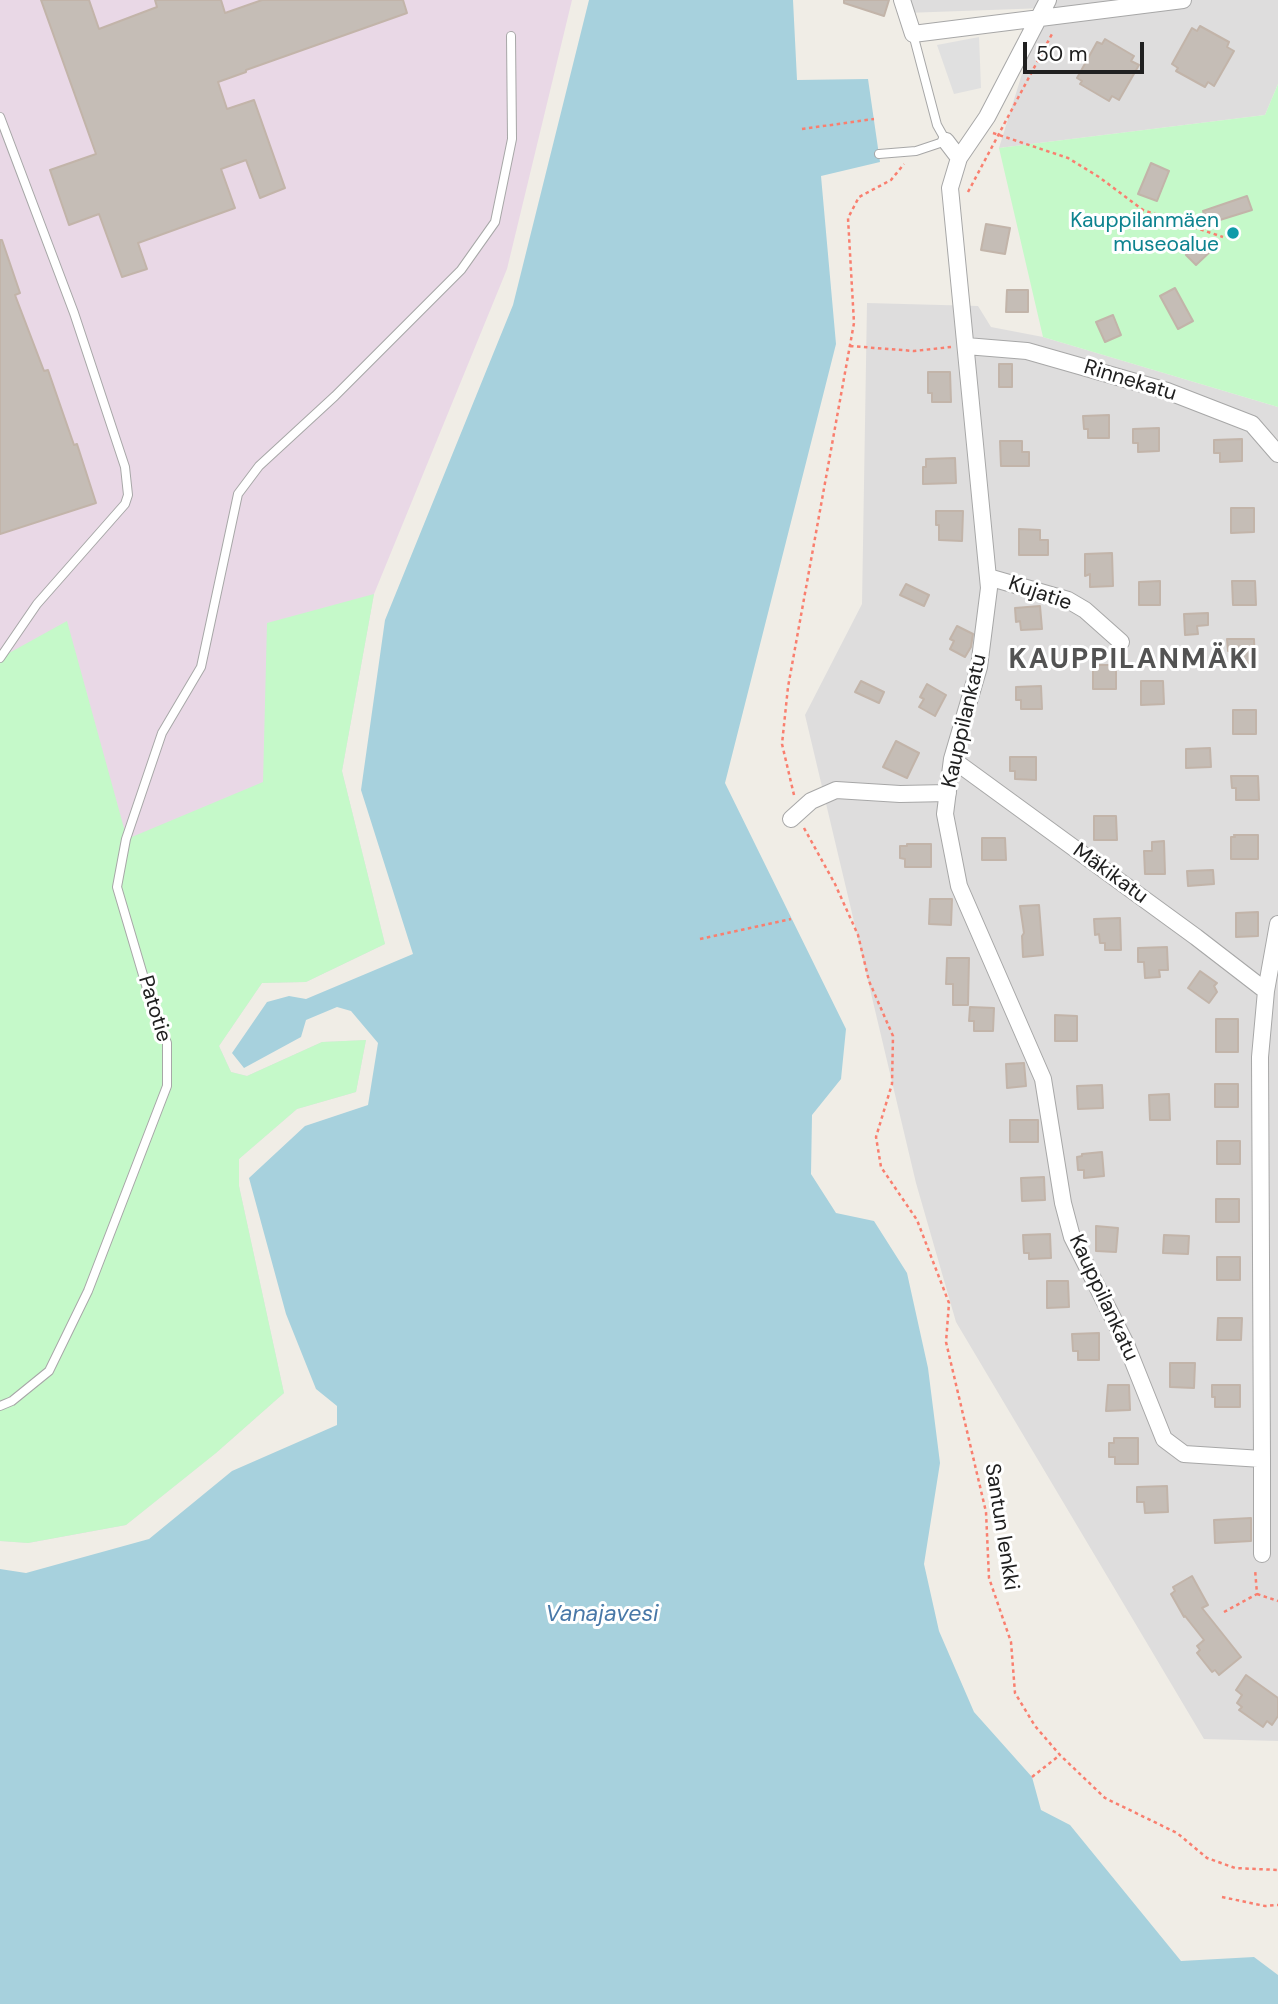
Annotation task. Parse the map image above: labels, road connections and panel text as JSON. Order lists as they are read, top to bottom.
{
  "streets": {
    "street": [
      "Rinnekatu",
      "Kujatie",
      "Kauppilankatu",
      "Mäkikatu"
    ],
    "lane": ["Patotie"],
    "path": ["Santun lenkki"]
  },
  "crossings": [
    ["Rinnekatu", "Kauppilankatu"],
    ["Kujatie", "Kauppilankatu"],
    ["Kauppilankatu", "Mäkikatu"]
  ],
  "districts": ["KAUPPILANMÄKI"],
  "water": ["Vanajavesi"],
  "places": ["Kauppilanmäen museoalue"],
  "scale_bar": "50 m"
}
